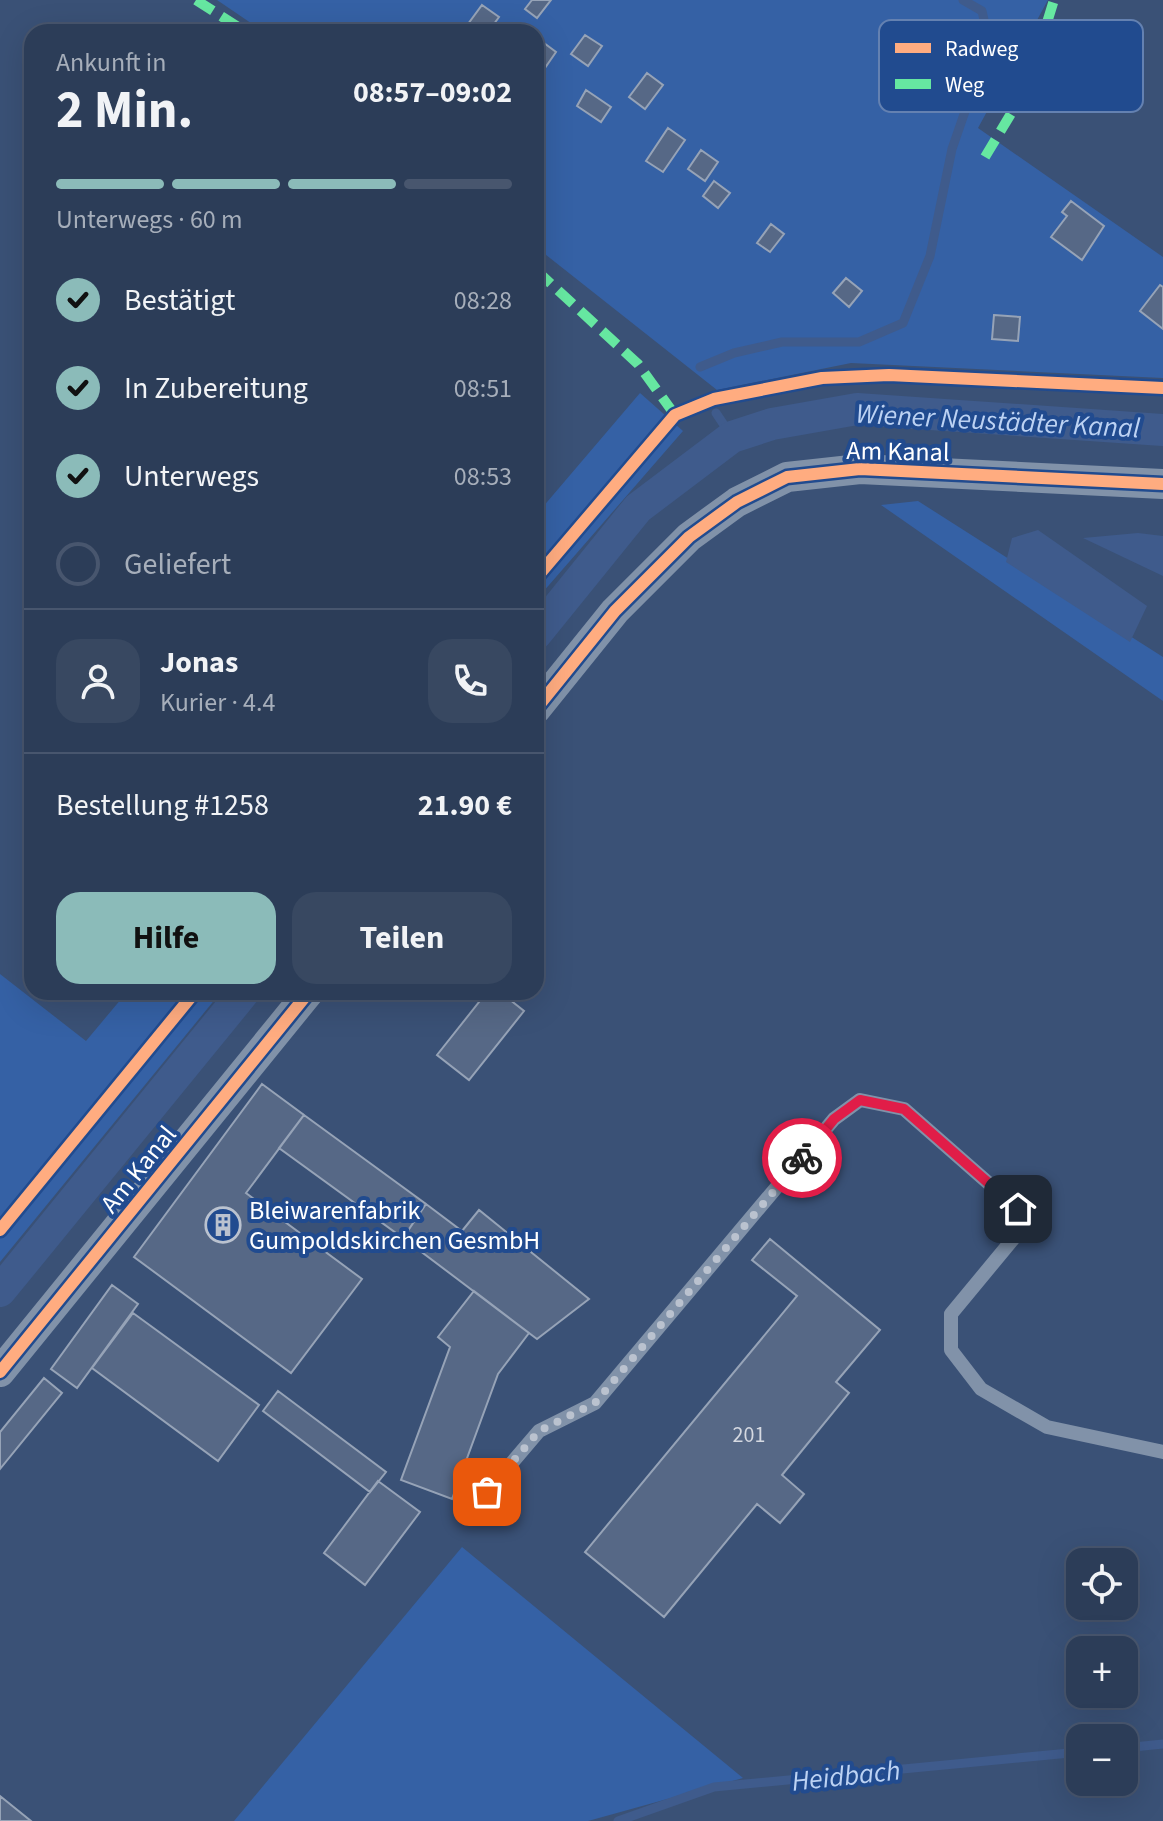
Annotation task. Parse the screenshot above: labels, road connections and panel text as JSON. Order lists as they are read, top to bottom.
{
  "streets": {
    "street": ["Am Kanal"]
  },
  "water": ["Wiener Neustädter Kanal", "Heidbach"],
  "places": {
    "building": ["Bleiwarenfabrik Gumpoldskirchen GesmbH"]
  },
  "house_numbers": ["201"],
  "legend": ["Radweg", "Weg"],
  "page": {
    "heading": ["2 Min.", "Ankunft in", "08:57–09:02"],
    "panel": [
      "Jonas",
      "Kurier · 4.4",
      "Bestellung #1258",
      "21.90 €"
    ],
    "bar": "Unterwegs · 60 m",
    "list": [
      ["Bestätigt", "08:28"],
      ["In Zubereitung", "08:51"],
      ["Unterwegs", "08:53"],
      "Geliefert"
    ],
    "buttons": ["Hilfe", "Teilen"],
    "map_buttons": ["+", "−"]
  }
}
